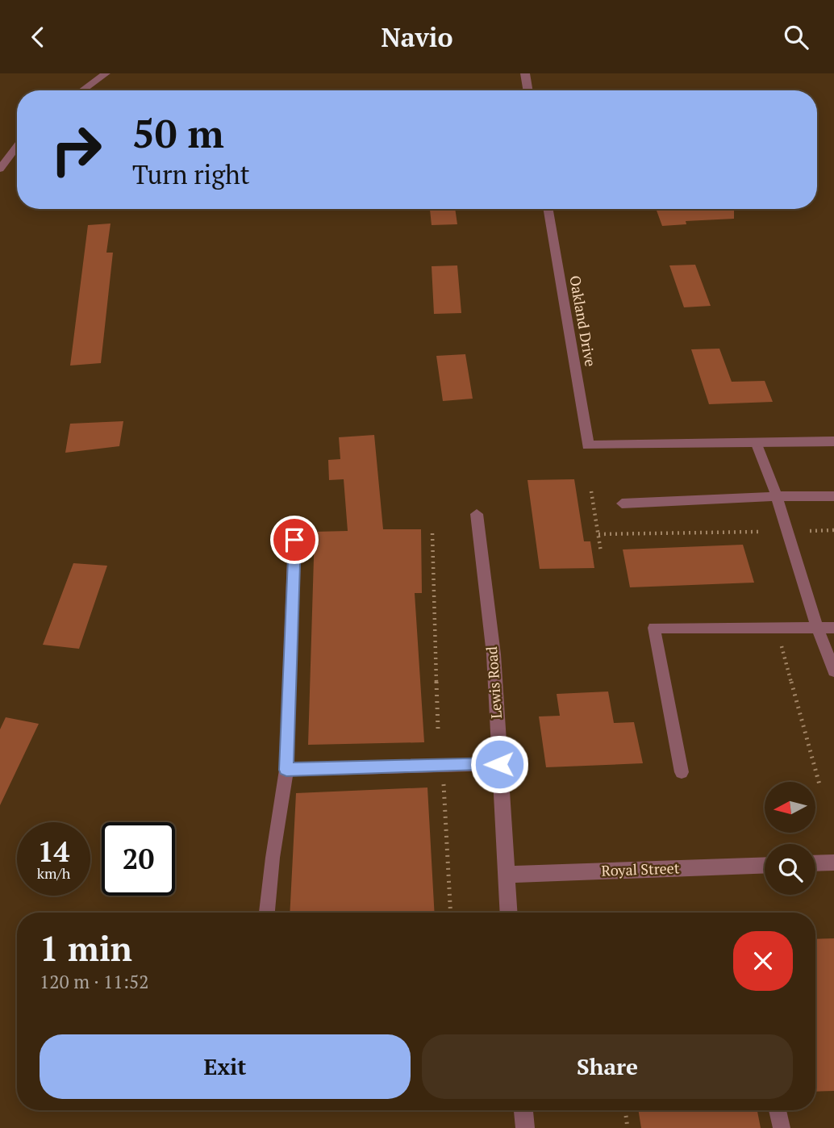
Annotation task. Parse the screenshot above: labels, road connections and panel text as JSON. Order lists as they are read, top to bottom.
{
  "streets": {
    "street": ["Oakland Drive", "Lewis Road", "Royal Street"]
  },
  "crossings": [
    ["Lewis Road", "Royal Street"]
  ],
  "north": "left",
  "page": {
    "header": "Navio",
    "turn": ["50 m", "Turn right"],
    "speed": "14 km/h",
    "limit": "20",
    "heading": ["1 min", "120 m · 11:52"],
    "buttons": ["Exit", "Share"]
  }
}
